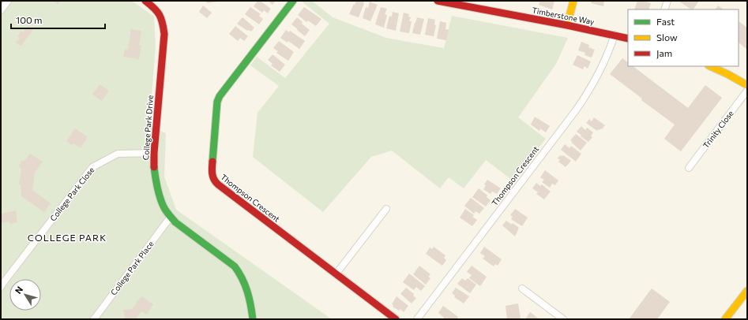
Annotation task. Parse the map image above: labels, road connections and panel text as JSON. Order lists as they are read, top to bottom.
{
  "streets": {
    "street": [
      "Timberstone Way",
      "College Park Drive",
      "Trinity Close",
      "Thompson Crescent",
      "College Park Close",
      "College Park Place"
    ]
  },
  "crossings": [
    ["Timberstone Way", "Thompson Crescent"],
    ["College Park Drive", "College Park Close"],
    ["College Park Drive", "College Park Place"]
  ],
  "districts": ["COLLEGE PARK"],
  "legend": ["Fast", "Slow", "Jam"],
  "scale_bar": "100 m",
  "north": "top left"
}
